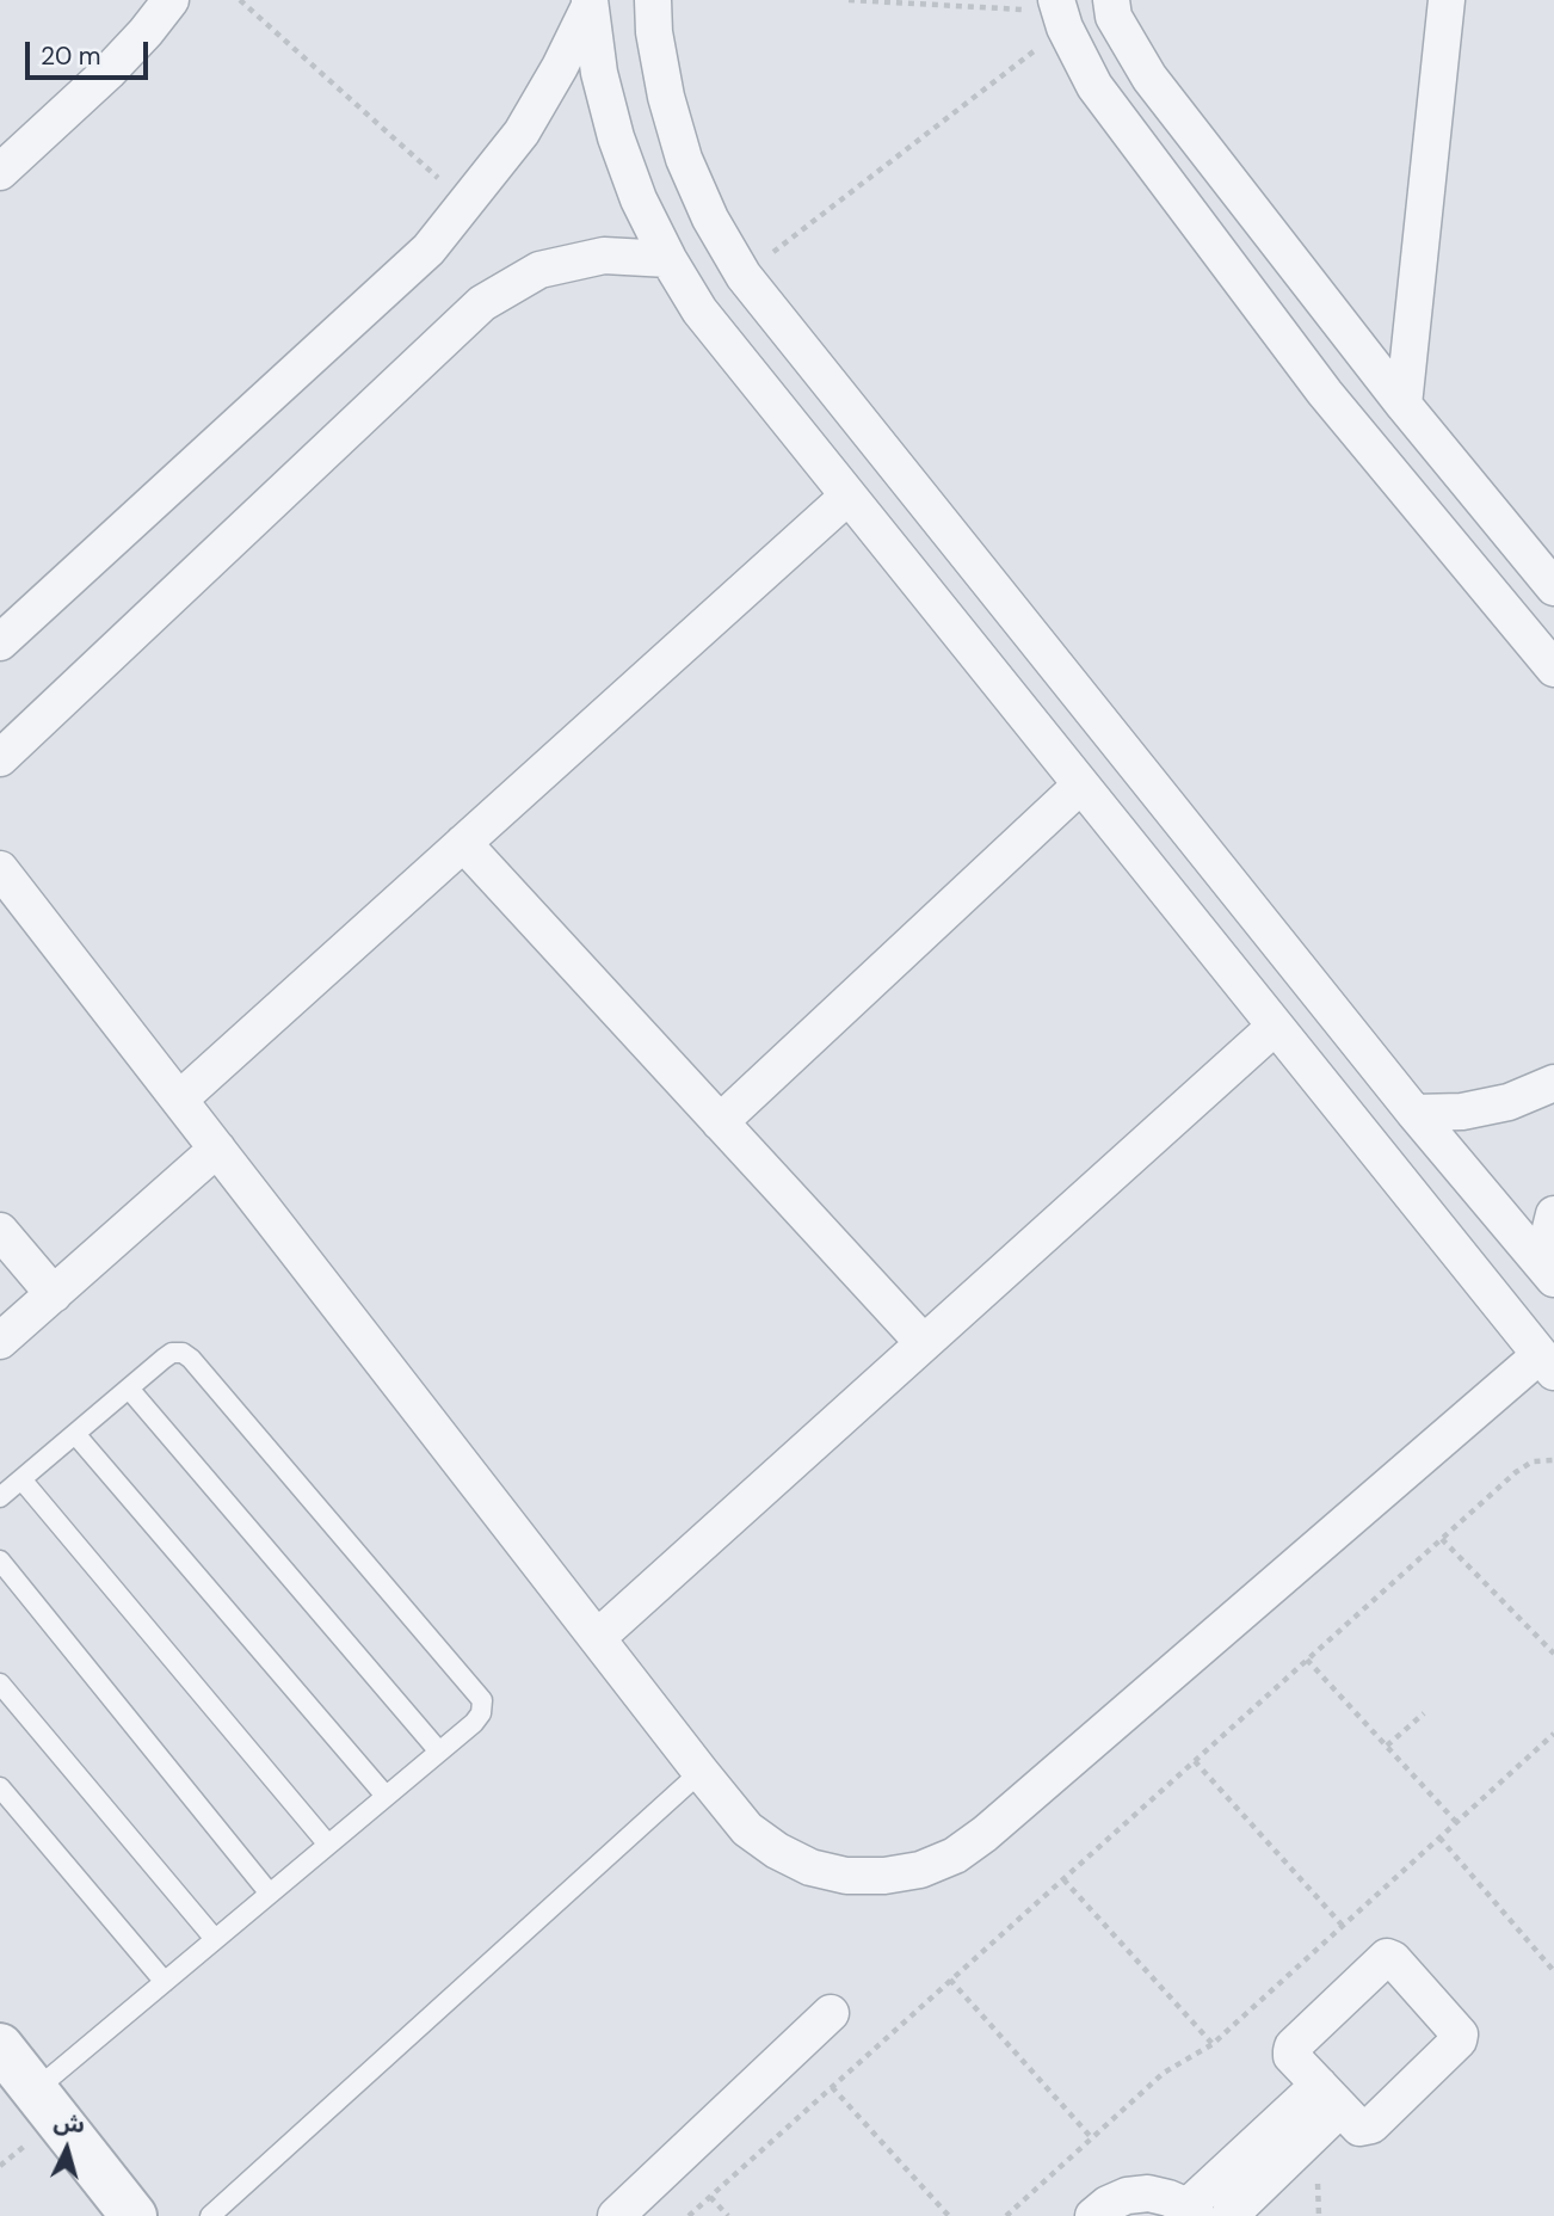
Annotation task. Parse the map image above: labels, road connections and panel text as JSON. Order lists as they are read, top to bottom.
{
  "scale_bar": "20 m",
  "north": "top"
}
